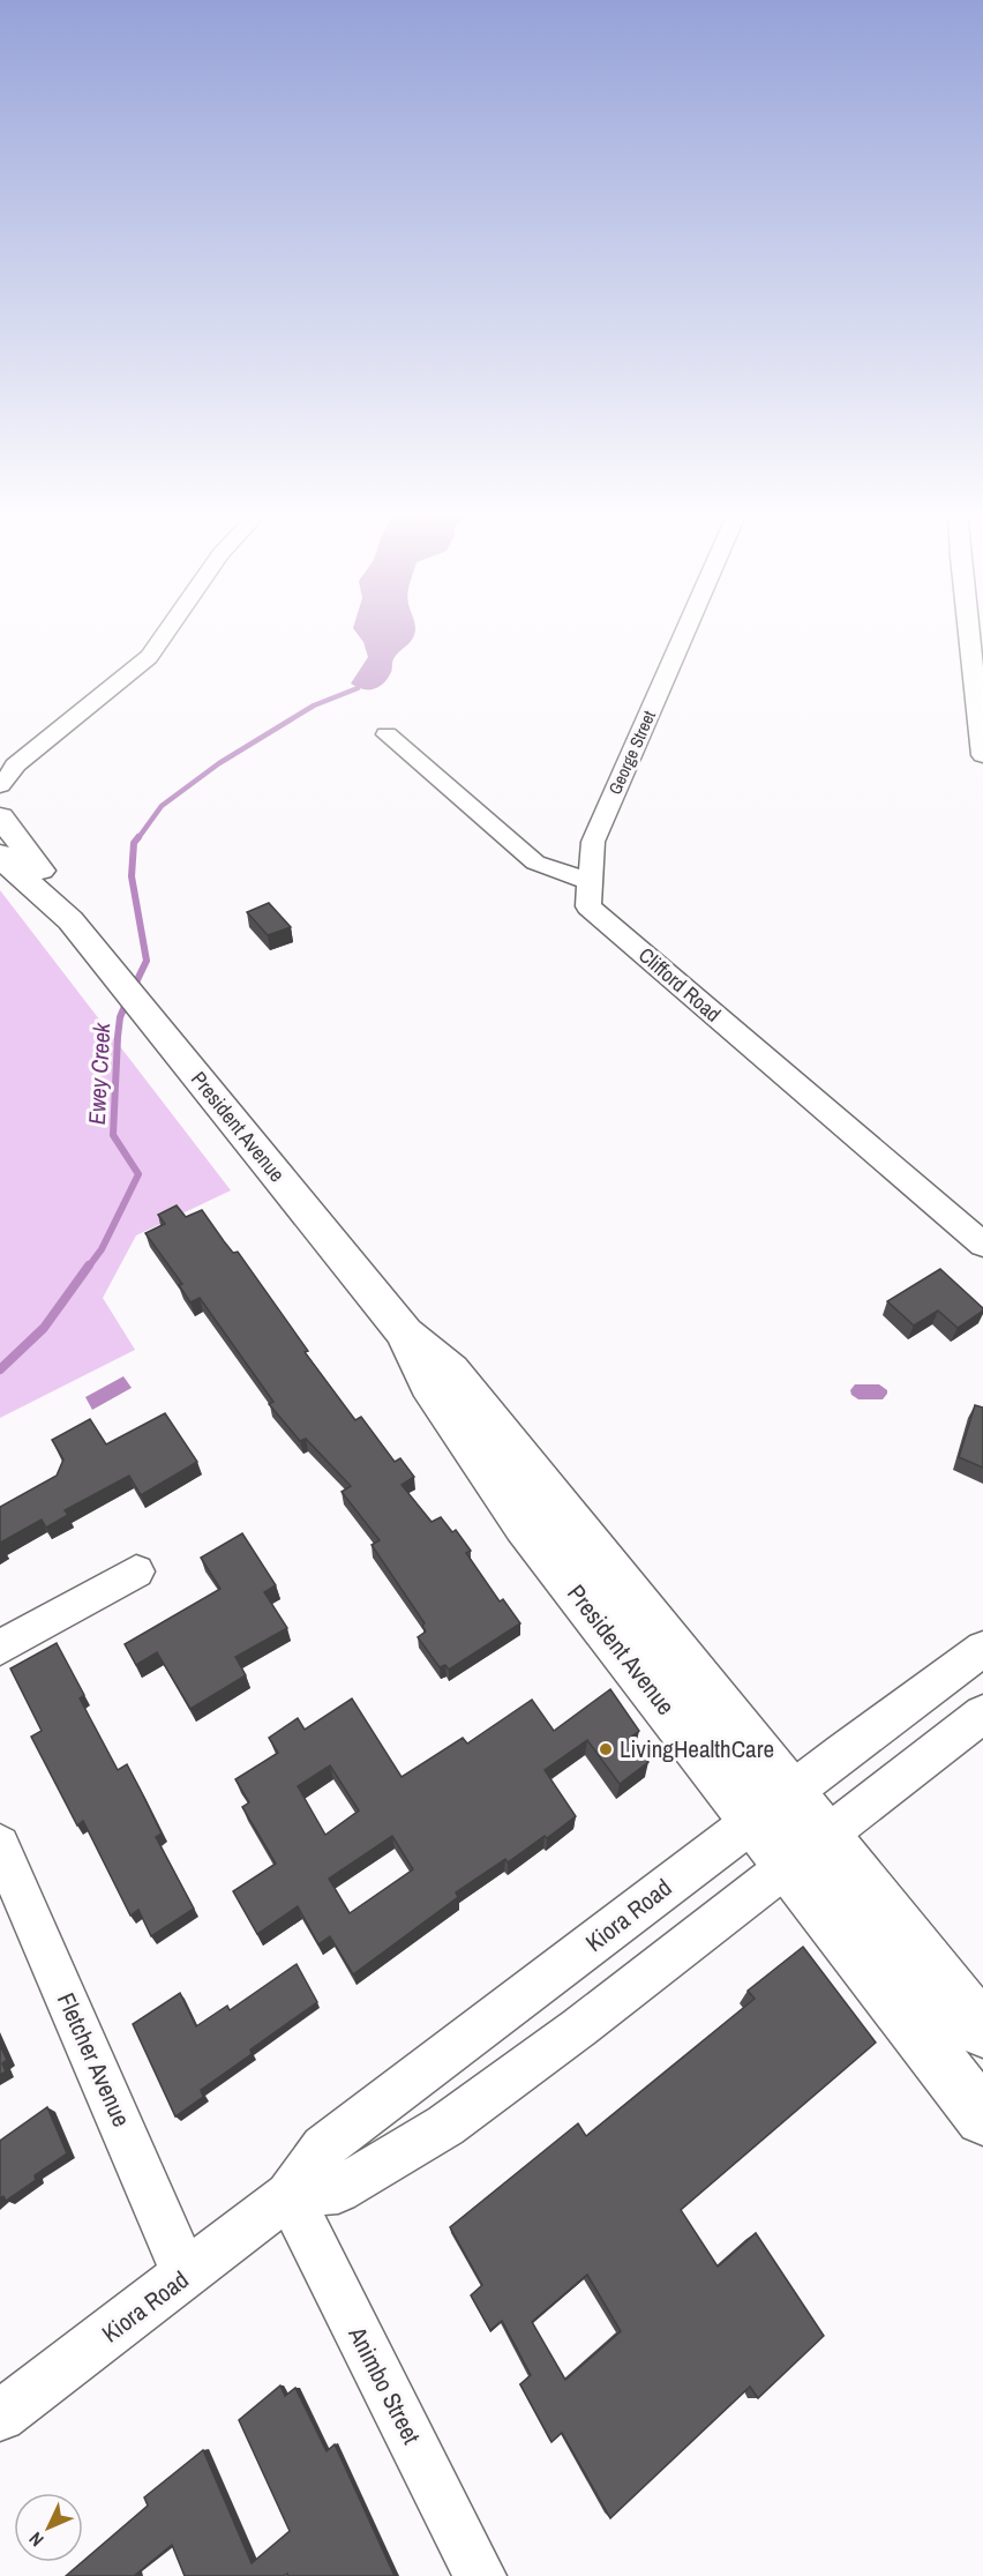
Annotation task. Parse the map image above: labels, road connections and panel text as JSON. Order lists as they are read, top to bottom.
{
  "streets": {
    "main road": ["President Avenue"],
    "street": [
      "George Street",
      "Clifford Road",
      "Kiora Road",
      "Fletcher Avenue",
      "Animbo Street"
    ]
  },
  "crossings": [
    ["George Street", "Clifford Road"],
    ["President Avenue", "Kiora Road"],
    ["Kiora Road", "Fletcher Avenue"],
    ["Kiora Road", "Animbo Street"]
  ],
  "water": ["Ewey Creek"],
  "places": ["LivingHealthCare"],
  "north": "bottom left"
}
